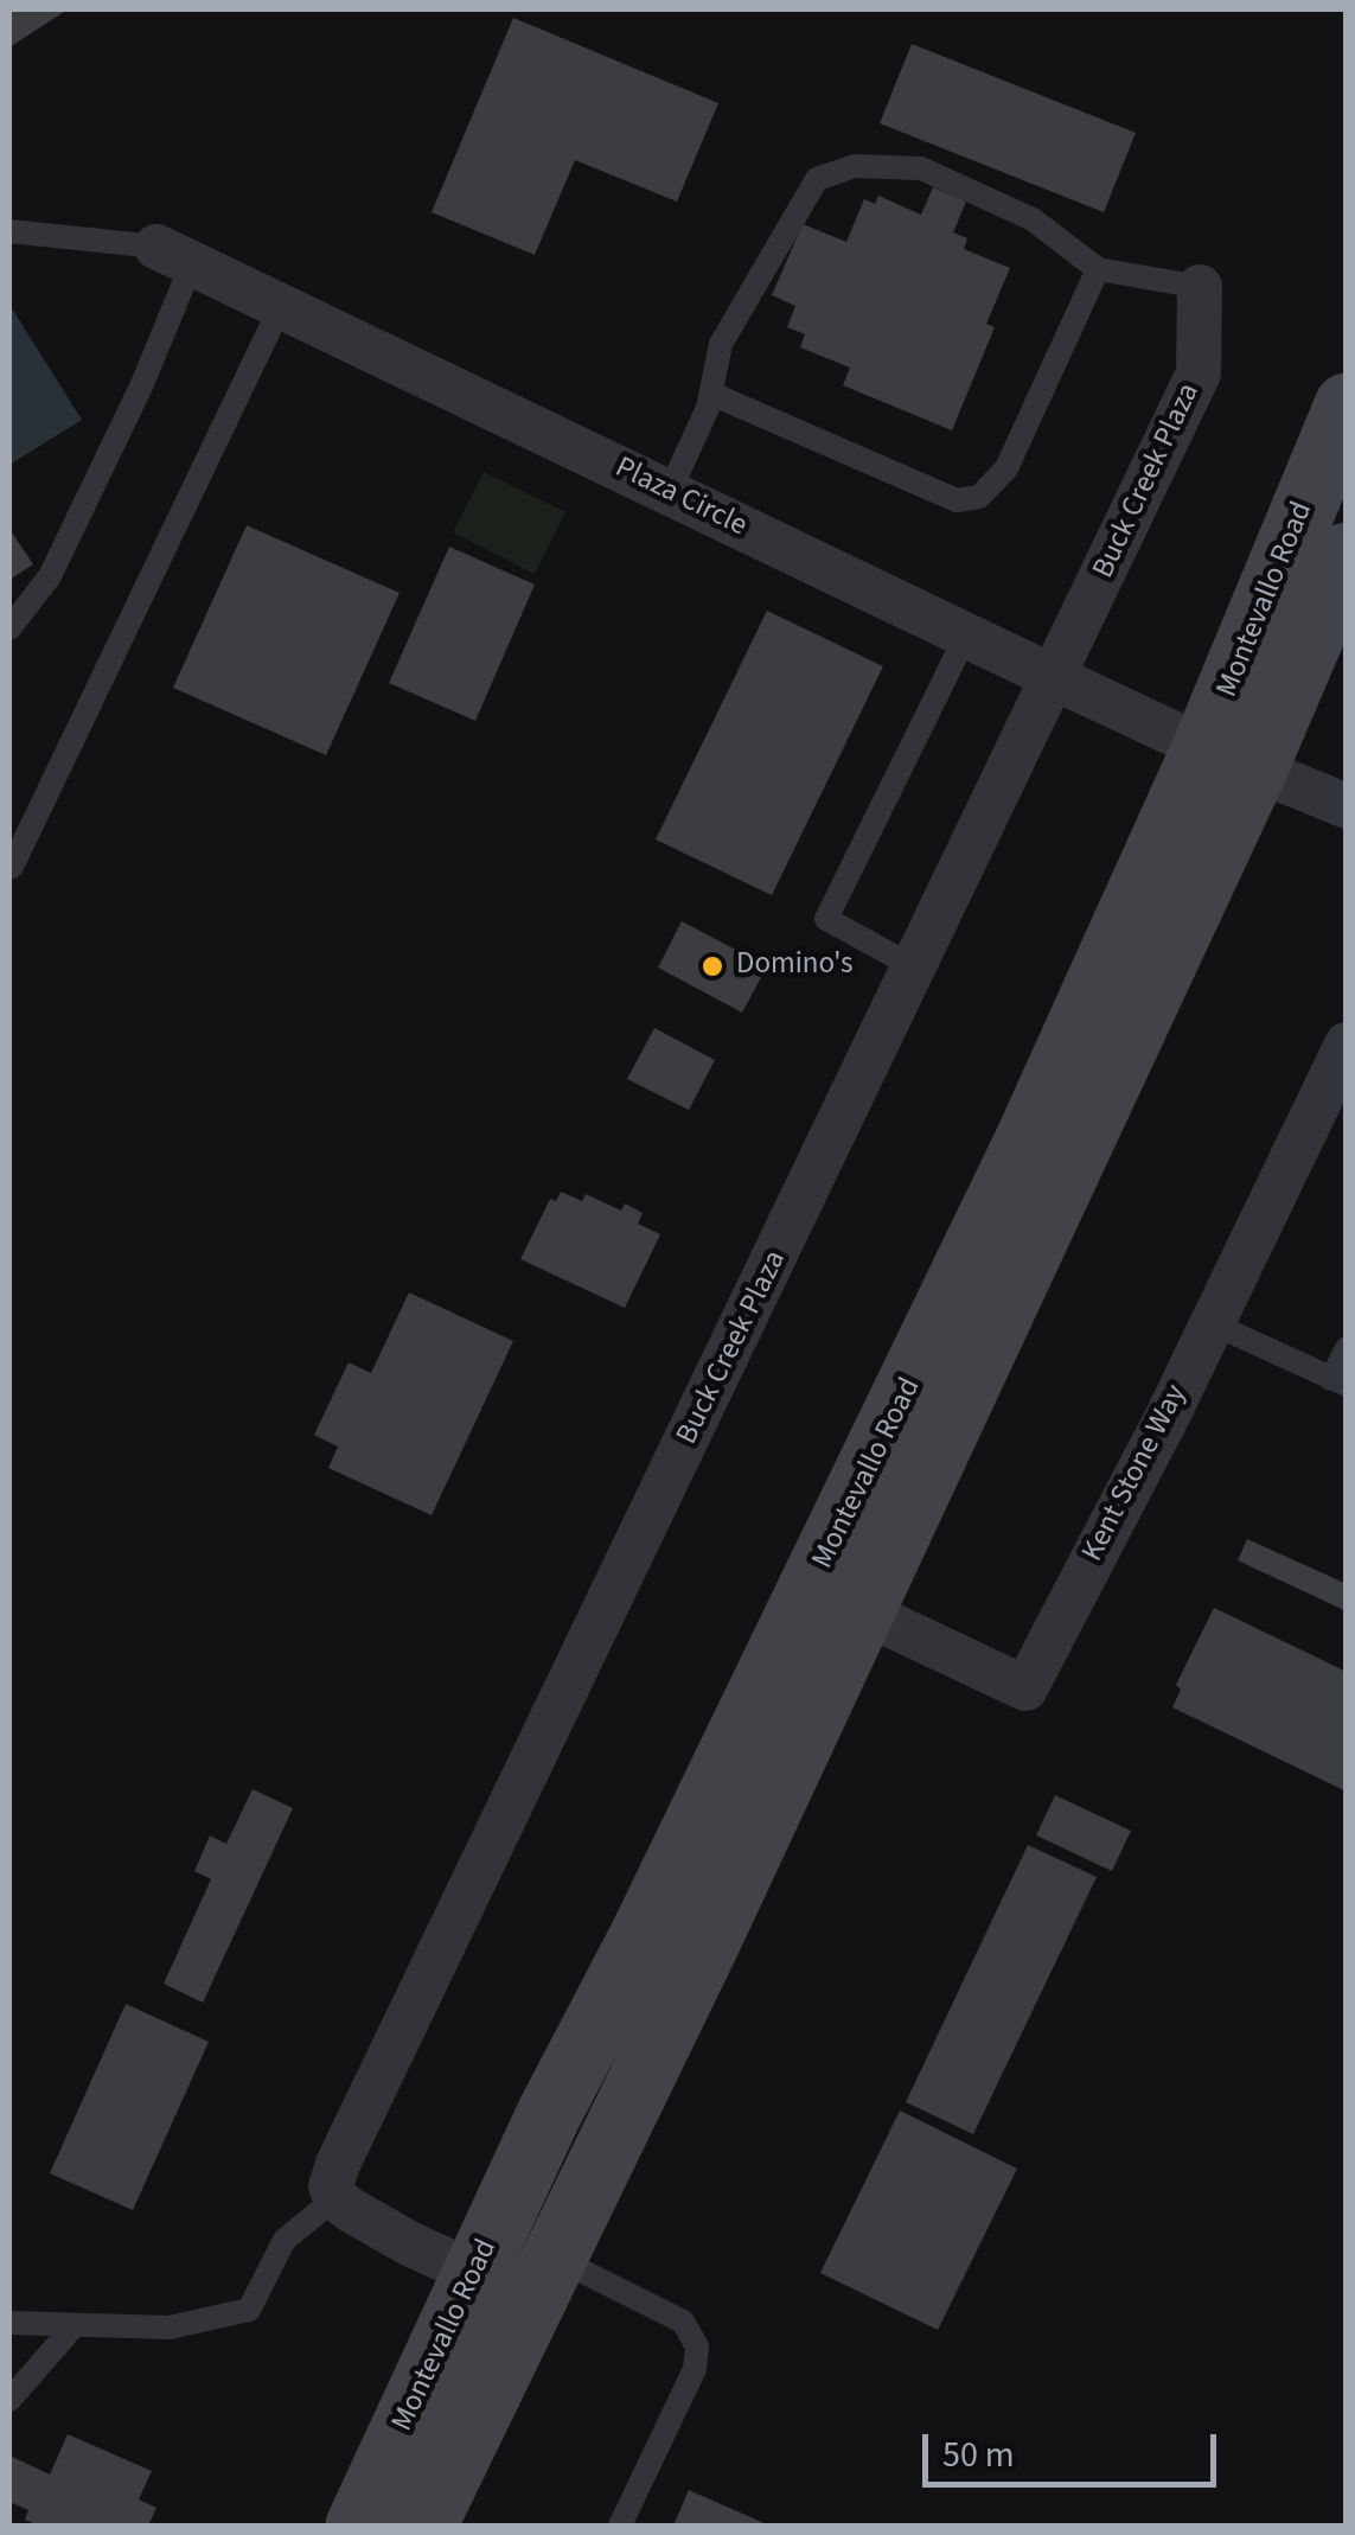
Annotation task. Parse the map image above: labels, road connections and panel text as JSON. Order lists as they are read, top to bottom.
{
  "streets": {
    "main road": ["Montevallo Road"],
    "street": ["Buck Creek Plaza", "Plaza Circle", "Kent Stone Way"]
  },
  "crossings": [
    ["Buck Creek Plaza", "Plaza Circle"],
    ["Plaza Circle", "Montevallo Road"],
    ["Montevallo Road", "Kent Stone Way"]
  ],
  "places": ["Domino's"],
  "scale_bar": "50 m"
}
